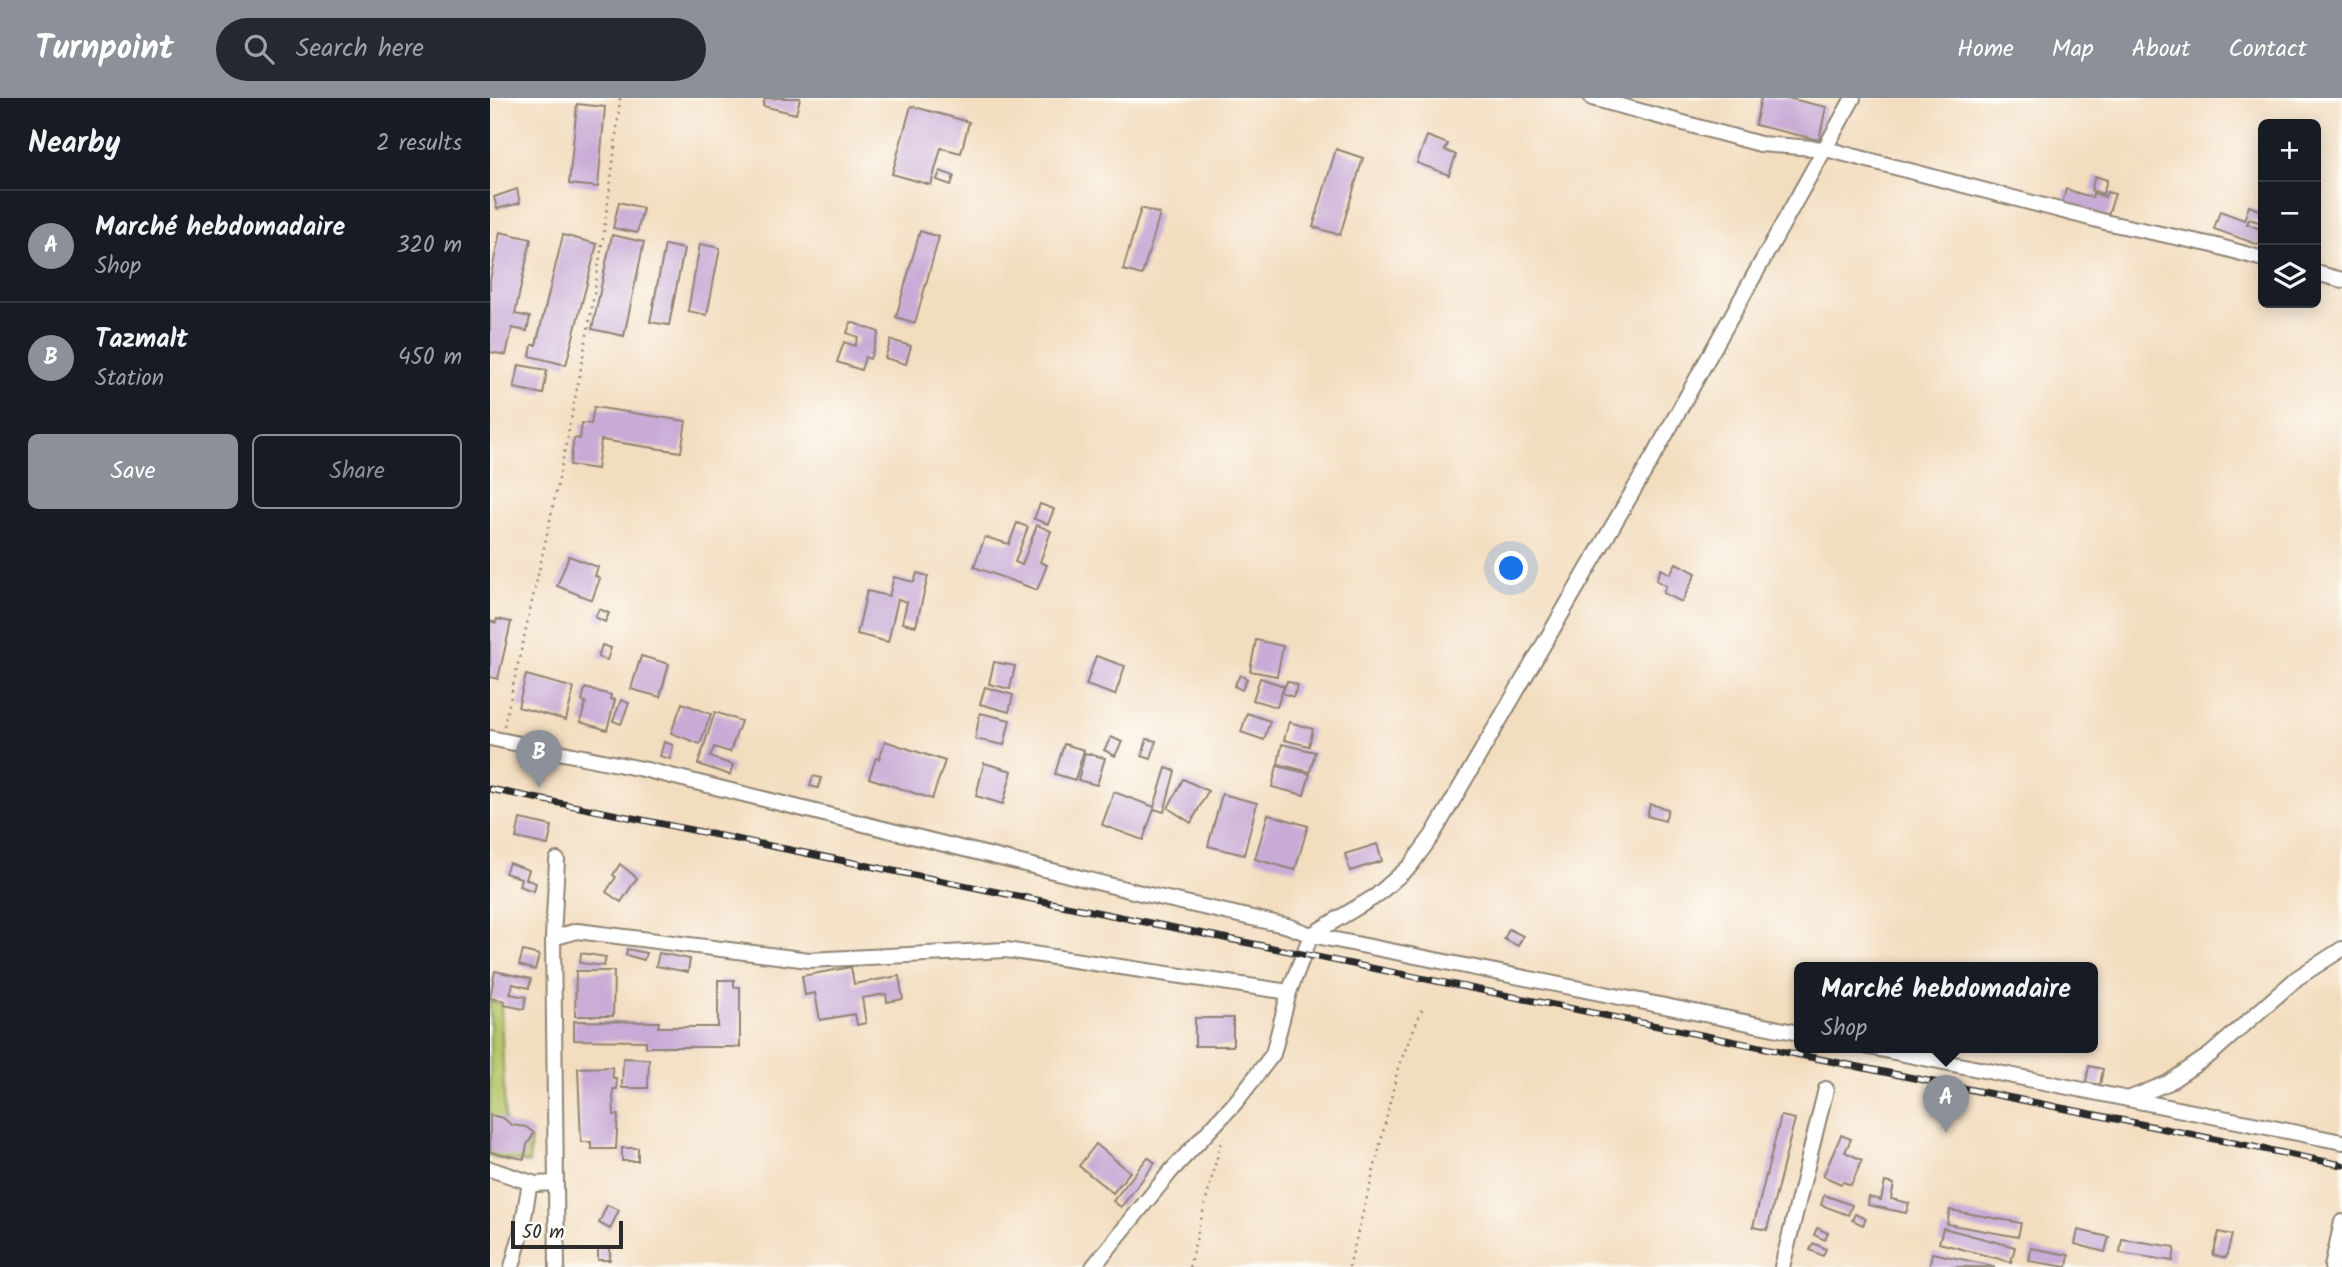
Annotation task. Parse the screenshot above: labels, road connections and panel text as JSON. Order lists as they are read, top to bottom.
{
  "scale_bar": "50 m",
  "page": {
    "header": "Turnpoint",
    "search": "Search here",
    "nav": [
      "Home",
      "Map",
      "About",
      "Contact"
    ],
    "heading": ["Nearby", "2 results"],
    "map_buttons": ["+", "−"],
    "list": [
      {
        "mark": "A",
        "name": "Marché hebdomadaire",
        "note": "Shop",
        "value": "320 m"
      },
      {
        "mark": "B",
        "name": "Tazmalt",
        "note": "Station",
        "value": "450 m"
      }
    ],
    "buttons": ["Save", "Share"],
    "pins": ["B", "A"],
    "popup": ["Marché hebdomadaire", "Shop"],
    "scale": "50 m"
  }
}
